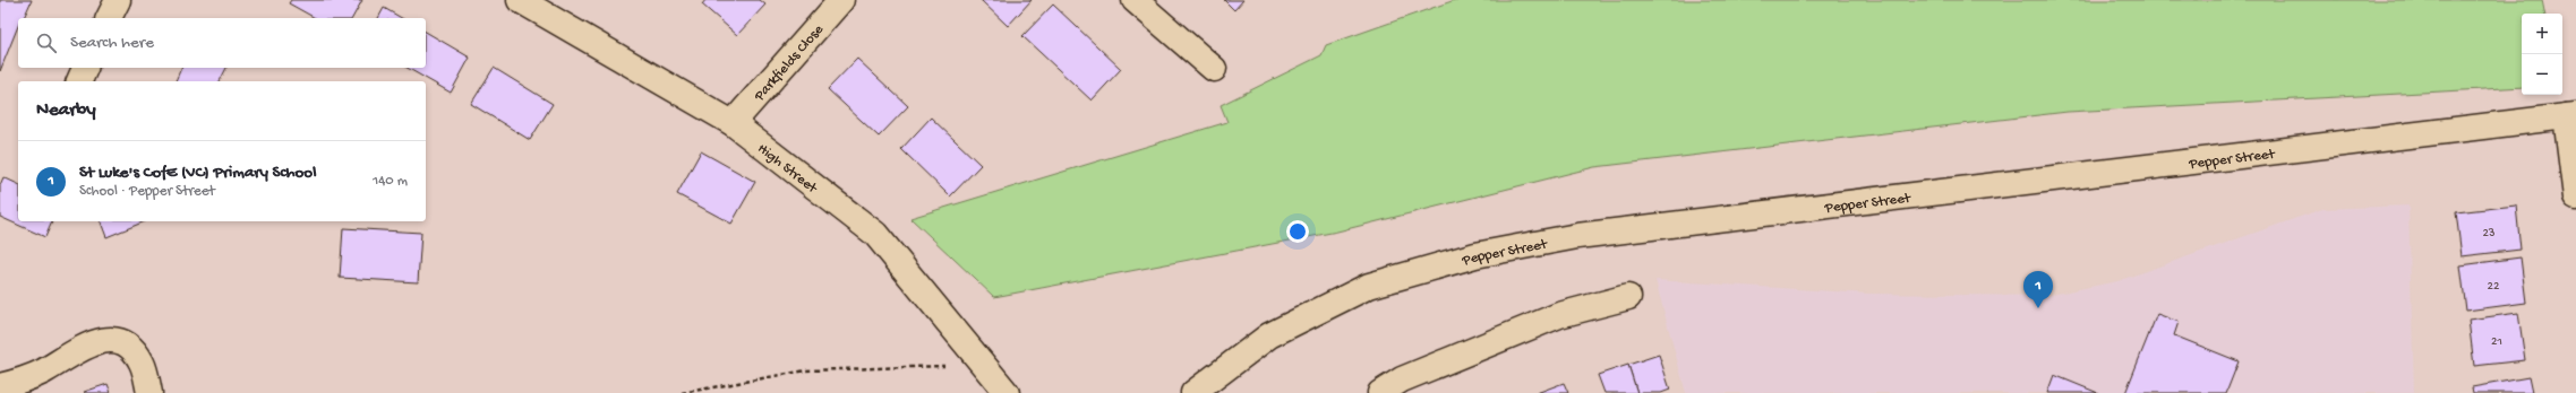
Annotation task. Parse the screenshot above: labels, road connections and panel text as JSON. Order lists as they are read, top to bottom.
{
  "streets": {
    "main road": ["Parkfields Close", "Pepper Street", "High Street"]
  },
  "crossings": [
    ["Parkfields Close", "High Street"]
  ],
  "house_numbers": ["23", "22", "21"],
  "page": {
    "map_buttons": ["+", "−"],
    "search": "Search here",
    "heading": "Nearby",
    "list": [
      {
        "mark": "1",
        "name": "St Luke's CofE (VC) Primary School",
        "note": "School · Pepper Street",
        "value": "140 m"
      }
    ],
    "pins": "1"
  }
}
